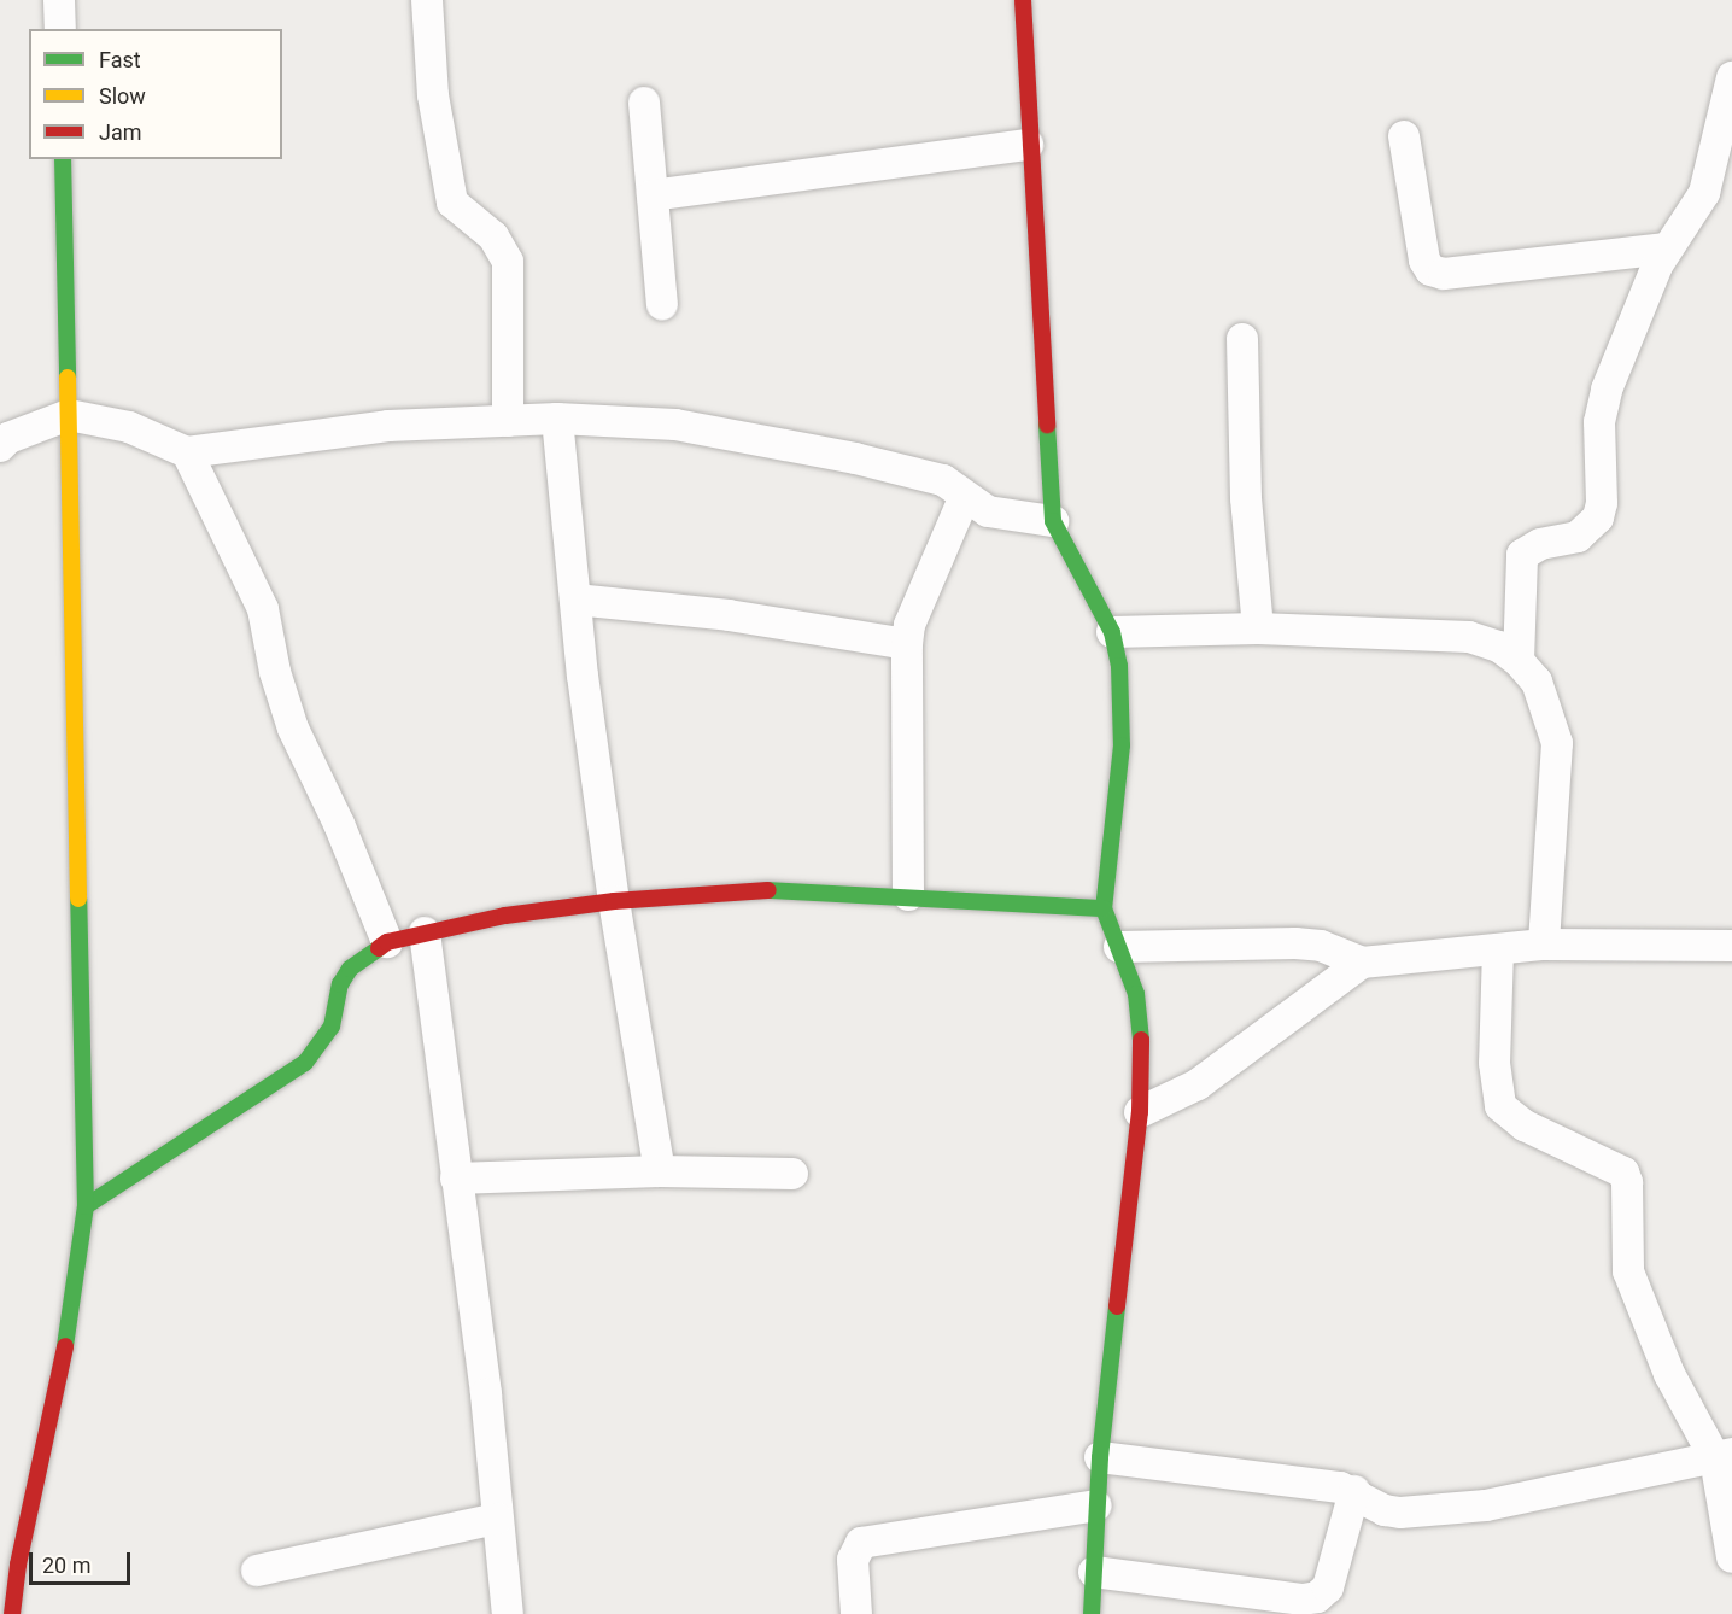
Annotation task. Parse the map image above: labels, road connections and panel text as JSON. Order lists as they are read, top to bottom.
{
  "legend": ["Fast", "Slow", "Jam"],
  "scale_bar": "20 m"
}
